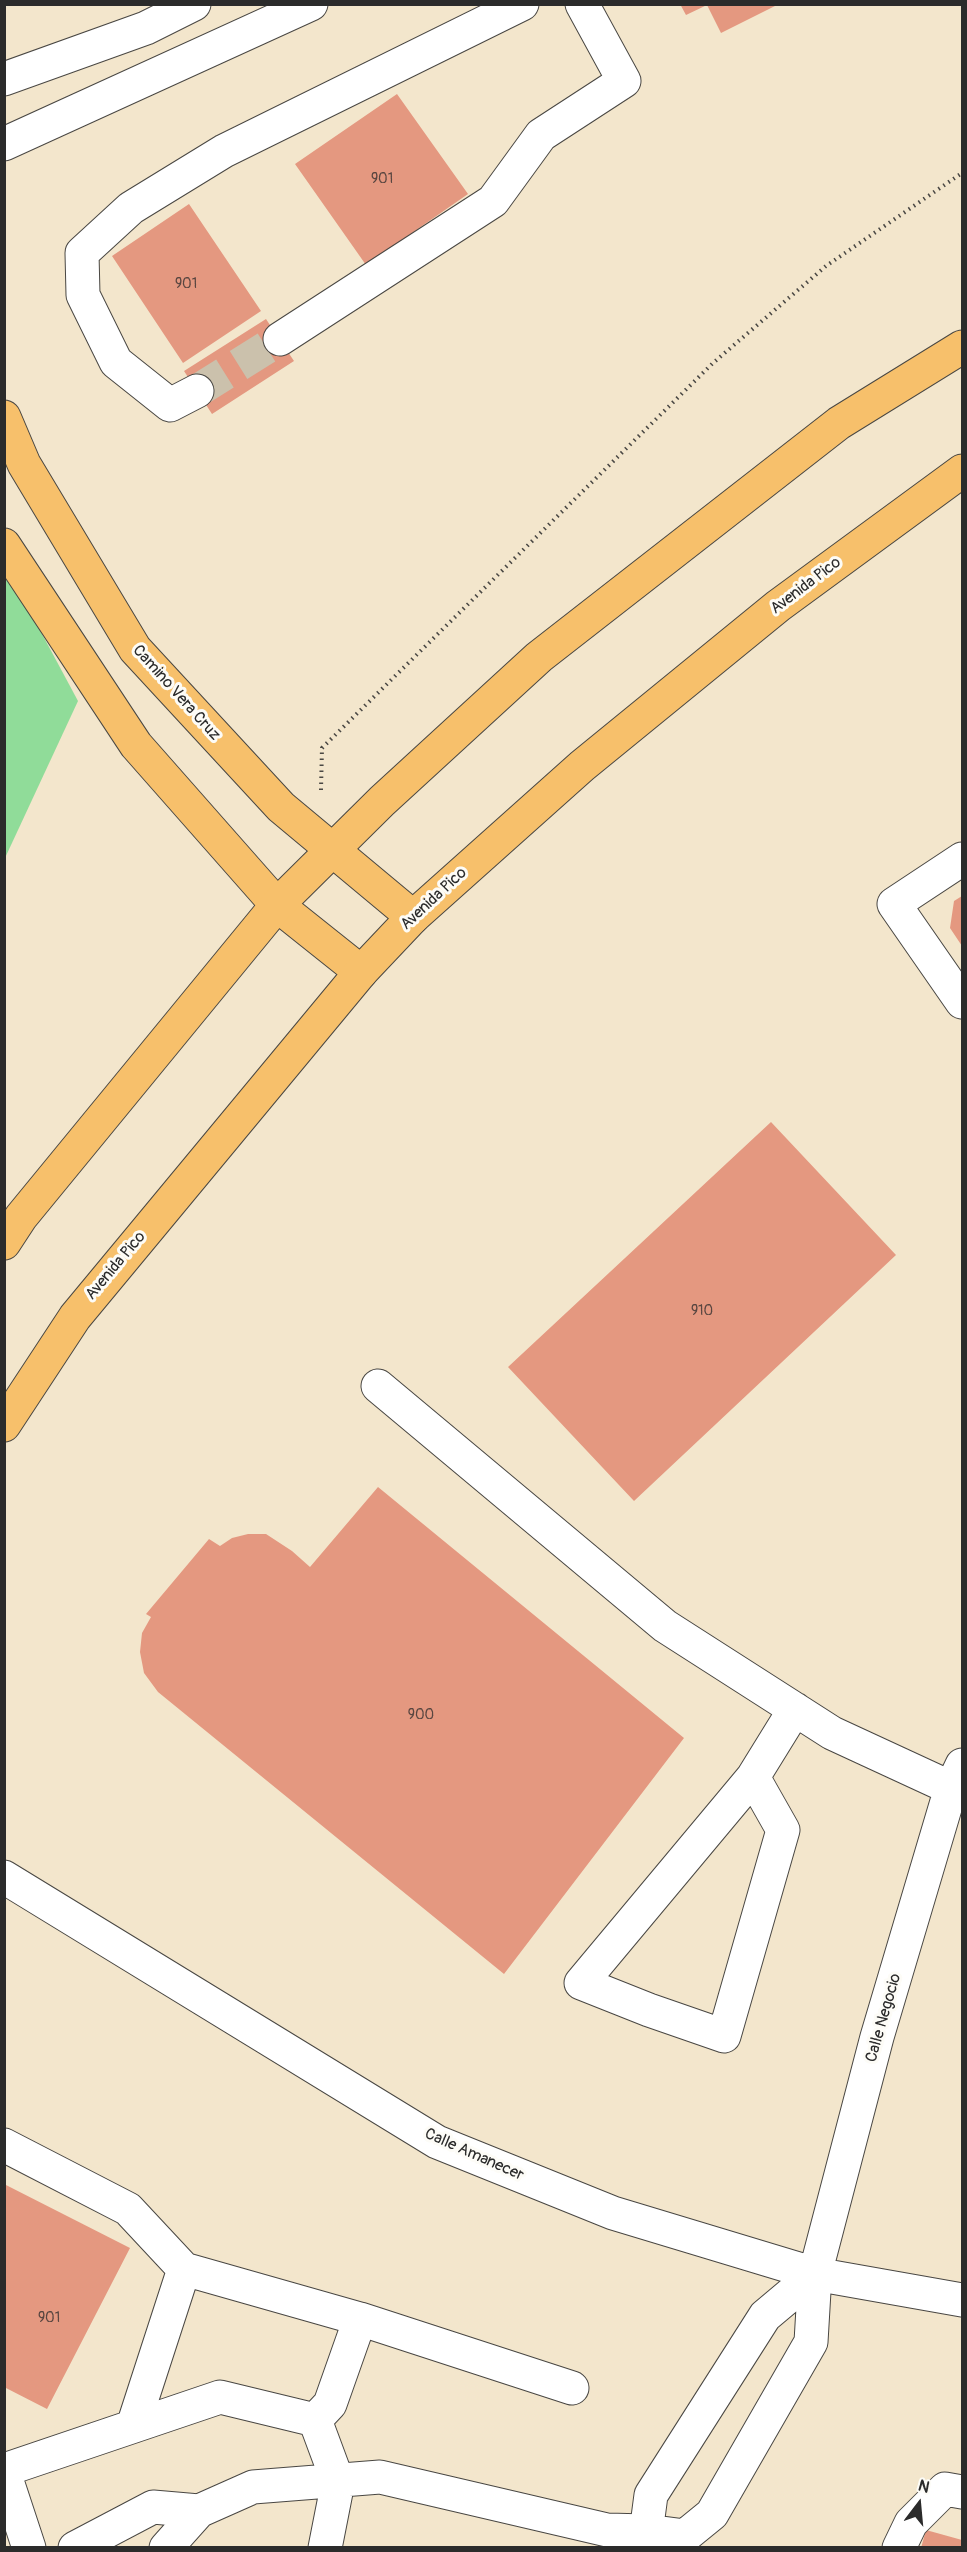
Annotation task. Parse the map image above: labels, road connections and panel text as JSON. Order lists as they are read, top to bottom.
{
  "streets": {
    "main road": ["Avenida Pico", "Camino Vera Cruz"],
    "street": ["Calle Negocio", "Calle Amanecer"]
  },
  "crossings": [
    ["Avenida Pico", "Camino Vera Cruz"],
    ["Calle Negocio", "Calle Amanecer"]
  ],
  "house_numbers": [
    "901",
    "901",
    "910",
    "900",
    "901"
  ],
  "north": "top"
}
